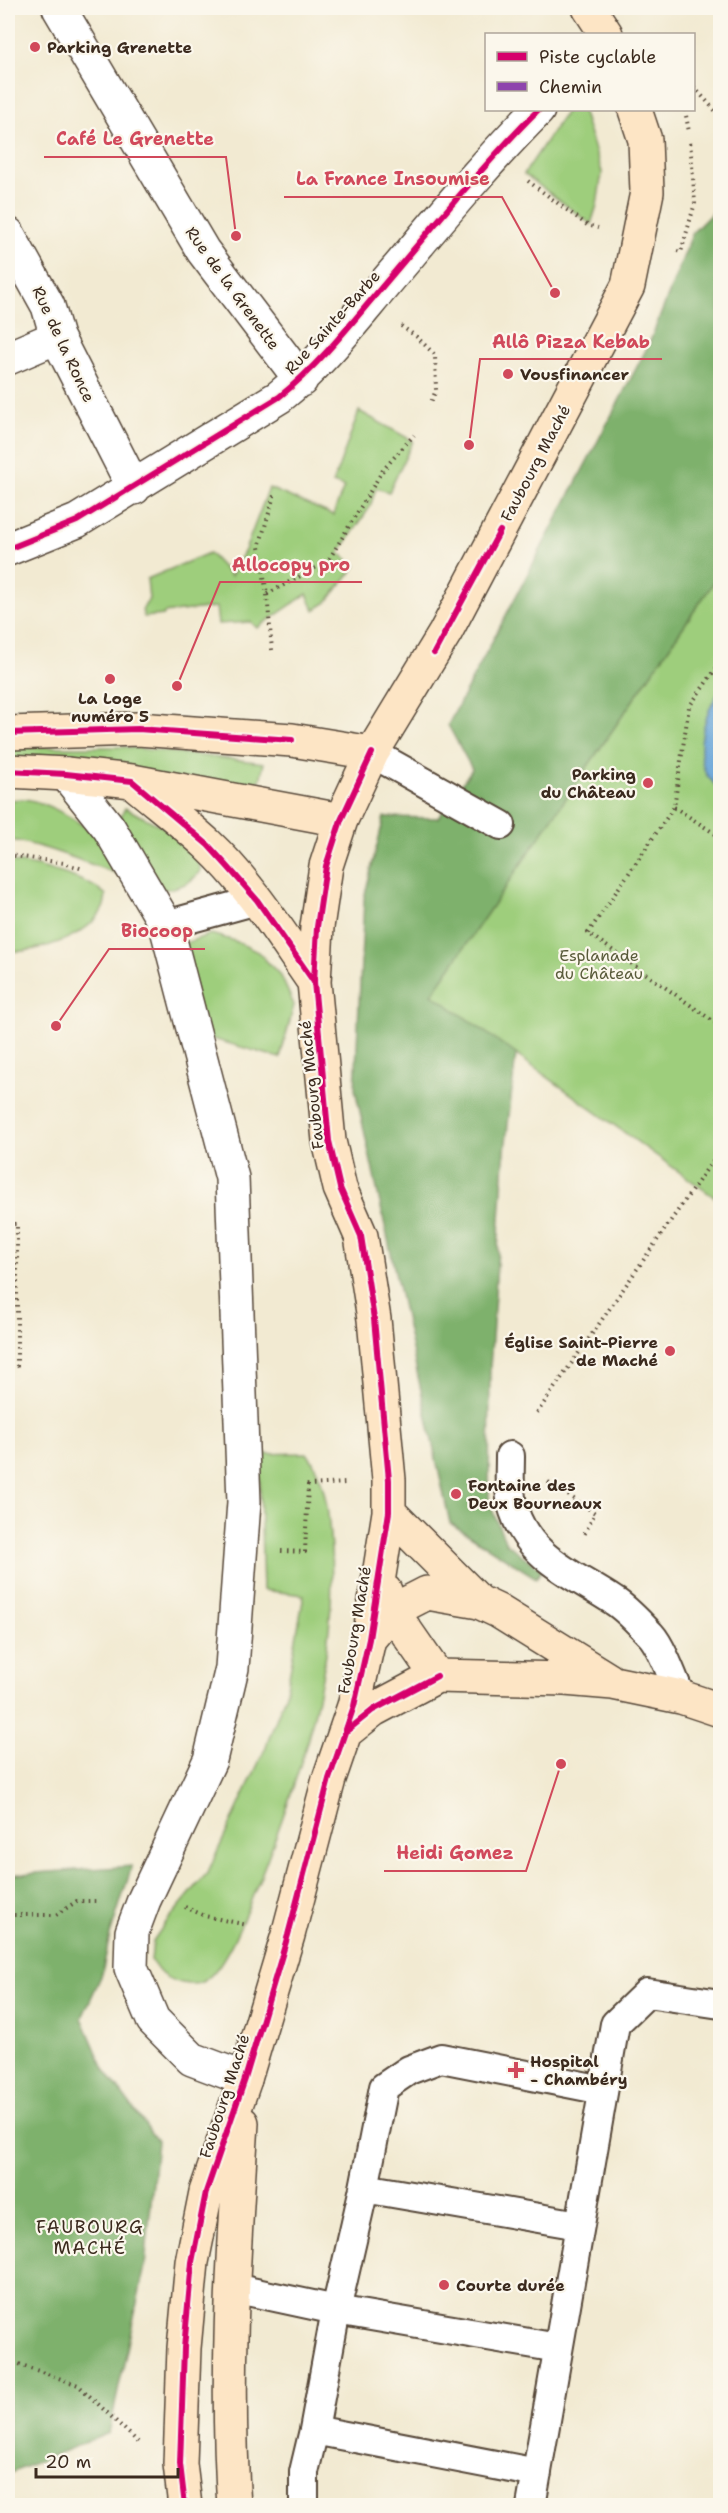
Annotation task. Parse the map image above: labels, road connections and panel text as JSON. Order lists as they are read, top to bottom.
{
  "streets": {
    "street": [
      "Rue de la Grenette",
      "Rue Sainte-Barbe",
      "Rue de la Ronce",
      "Faubourg Maché"
    ]
  },
  "crossings": [
    ["Rue de la Grenette", "Rue Sainte-Barbe"],
    ["Rue Sainte-Barbe", "Rue de la Ronce"]
  ],
  "districts": ["FAUBOURG MACHÉ"],
  "parks": ["Esplanade du Château"],
  "places": {
    "other": [
      "Parking Grenette",
      "Café Le Grenette",
      "La France Insoumise",
      "Vousfinancer",
      "Allô Pizza Kebab",
      "La Loge numéro 5",
      "Allocopy pro",
      "Parking du Château",
      "Biocoop",
      "Église Saint-Pierre de Maché",
      "Fontaine des Deux Bourneaux",
      "Heidi Gomez",
      "Courte durée"
    ],
    "health": ["Hospital - Chambéry"]
  },
  "legend": ["Piste cyclable", "Chemin"],
  "scale_bar": "20 m"
}
